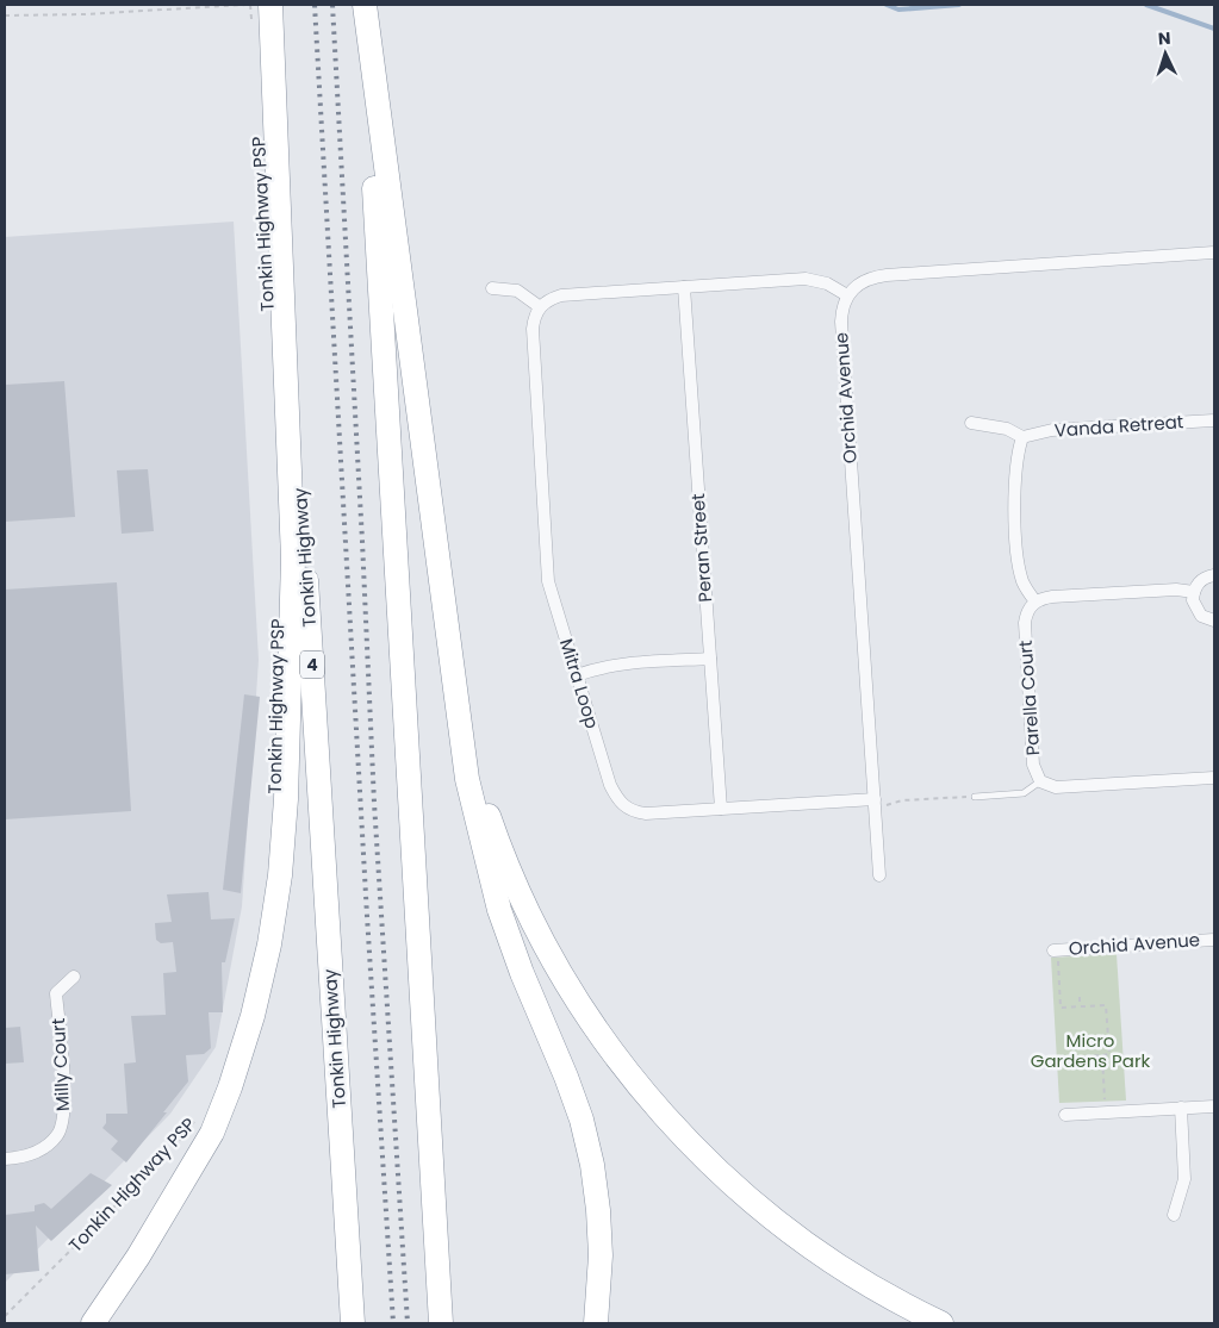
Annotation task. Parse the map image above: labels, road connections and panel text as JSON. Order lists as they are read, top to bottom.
{
  "streets": {
    "highway": ["Tonkin Highway", "4"],
    "street": [
      "Orchid Avenue",
      "Vanda Retreat",
      "Peran Street",
      "Mitra Loop",
      "Parella Court",
      "Milly Court"
    ],
    "path": ["Tonkin Highway PSP"]
  },
  "crossings": [
    ["Orchid Avenue", "Mitra Loop"],
    ["Peran Street", "Mitra Loop"]
  ],
  "parks": ["Micro Gardens Park"],
  "north": "top"
}
